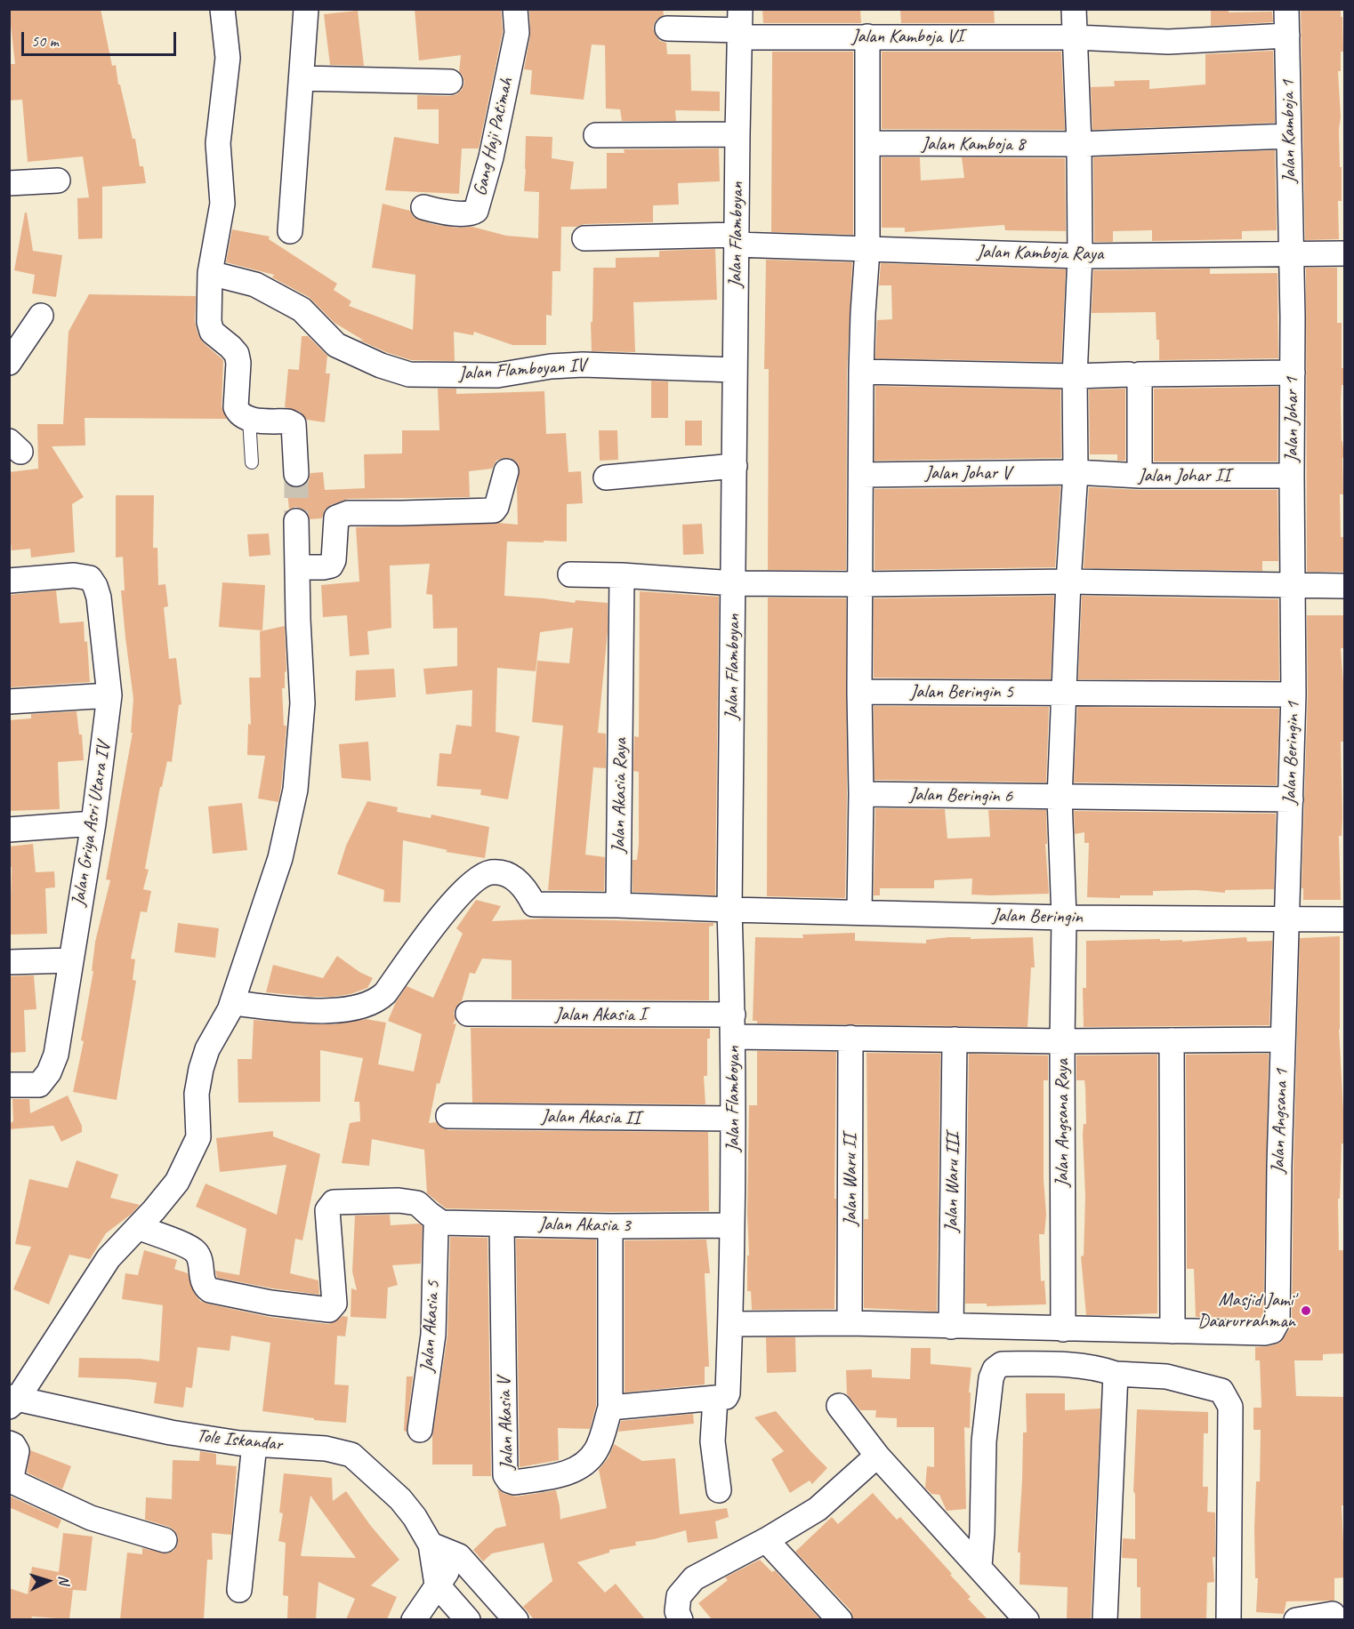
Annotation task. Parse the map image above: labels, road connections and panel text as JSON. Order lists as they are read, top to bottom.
{
  "streets": {
    "street": [
      "Jalan Kamboja VI",
      "Jalan Kamboja 1",
      "Gang Haji Patimah",
      "Jalan Kamboja 8",
      "Jalan Flamboyan",
      "Jalan Kamboja Raya",
      "Jalan Flamboyan IV",
      "Jalan Johar 1",
      "Jalan Johar V",
      "Jalan Johar II",
      "Jalan Beringin 5",
      "Jalan Beringin 1",
      "Jalan Akasia Raya",
      "Jalan Beringin 6",
      "Jalan Griya Asri Utara IV",
      "Jalan Beringin",
      "Jalan Akasia I",
      "Jalan Akasia II",
      "Jalan Angsana 1",
      "Jalan Angsana Raya",
      "Jalan Waru II",
      "Jalan Waru III",
      "Jalan Akasia 3",
      "Jalan Akasia 5",
      "Jalan Akasia V",
      "Tole Iskandar"
    ]
  },
  "crossings": [
    ["Jalan Kamboja VI", "Jalan Kamboja 1"],
    ["Jalan Kamboja VI", "Jalan Flamboyan"],
    ["Jalan Kamboja VI", "Jalan Angsana Raya"],
    ["Jalan Kamboja 1", "Jalan Kamboja 8"],
    ["Jalan Kamboja 1", "Jalan Kamboja Raya"],
    ["Jalan Kamboja 1", "Jalan Johar 1"],
    ["Jalan Kamboja 8", "Jalan Angsana Raya"],
    ["Jalan Flamboyan", "Jalan Kamboja Raya"],
    ["Jalan Flamboyan", "Jalan Flamboyan IV"],
    ["Jalan Flamboyan", "Jalan Beringin"],
    ["Jalan Flamboyan", "Jalan Akasia I"],
    ["Jalan Flamboyan", "Jalan Akasia II"],
    ["Jalan Flamboyan", "Jalan Akasia 3"],
    ["Jalan Kamboja Raya", "Jalan Johar 1"],
    ["Jalan Kamboja Raya", "Jalan Angsana Raya"],
    ["Jalan Johar 1", "Jalan Johar II"],
    ["Jalan Johar 1", "Jalan Beringin 1"],
    ["Jalan Johar V", "Jalan Johar II"],
    ["Jalan Johar V", "Jalan Angsana Raya"],
    ["Jalan Johar II", "Jalan Angsana Raya"],
    ["Jalan Beringin 5", "Jalan Beringin 1"],
    ["Jalan Beringin 5", "Jalan Angsana Raya"],
    ["Jalan Beringin 1", "Jalan Beringin 6"],
    ["Jalan Beringin 1", "Jalan Beringin"],
    ["Jalan Beringin 1", "Jalan Angsana 1"],
    ["Jalan Beringin 6", "Jalan Angsana Raya"],
    ["Jalan Beringin", "Jalan Angsana 1"],
    ["Jalan Beringin", "Jalan Angsana Raya"],
    ["Jalan Akasia I", "Jalan Angsana 1"],
    ["Jalan Akasia I", "Jalan Angsana Raya"],
    ["Jalan Akasia I", "Jalan Waru II"],
    ["Jalan Akasia I", "Jalan Waru III"],
    ["Jalan Akasia 3", "Jalan Akasia 5"],
    ["Jalan Akasia 3", "Jalan Akasia V"]
  ],
  "places": ["Masjid Jami' Daarurrahman"],
  "scale_bar": "50 m",
  "north": "right"
}
